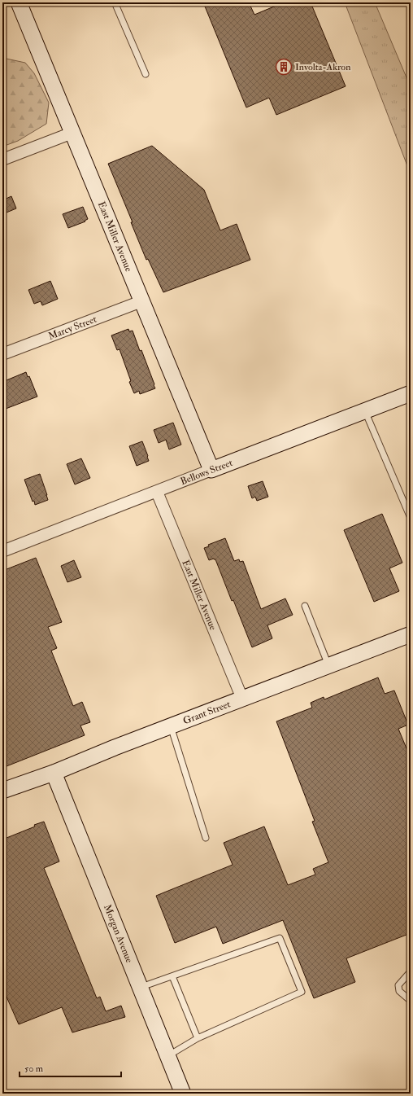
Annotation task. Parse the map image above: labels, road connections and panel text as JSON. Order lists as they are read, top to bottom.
{
  "streets": {
    "street": [
      "East Miller Avenue",
      "Marcy Street",
      "Bellows Street",
      "Grant Street",
      "Morgan Avenue"
    ]
  },
  "crossings": [
    ["East Miller Avenue", "Marcy Street"],
    ["East Miller Avenue", "Bellows Street"],
    ["East Miller Avenue", "Grant Street"],
    ["Grant Street", "Morgan Avenue"]
  ],
  "places": {
    "building": ["Involta-Akron"]
  },
  "scale_bar": "50 m"
}
